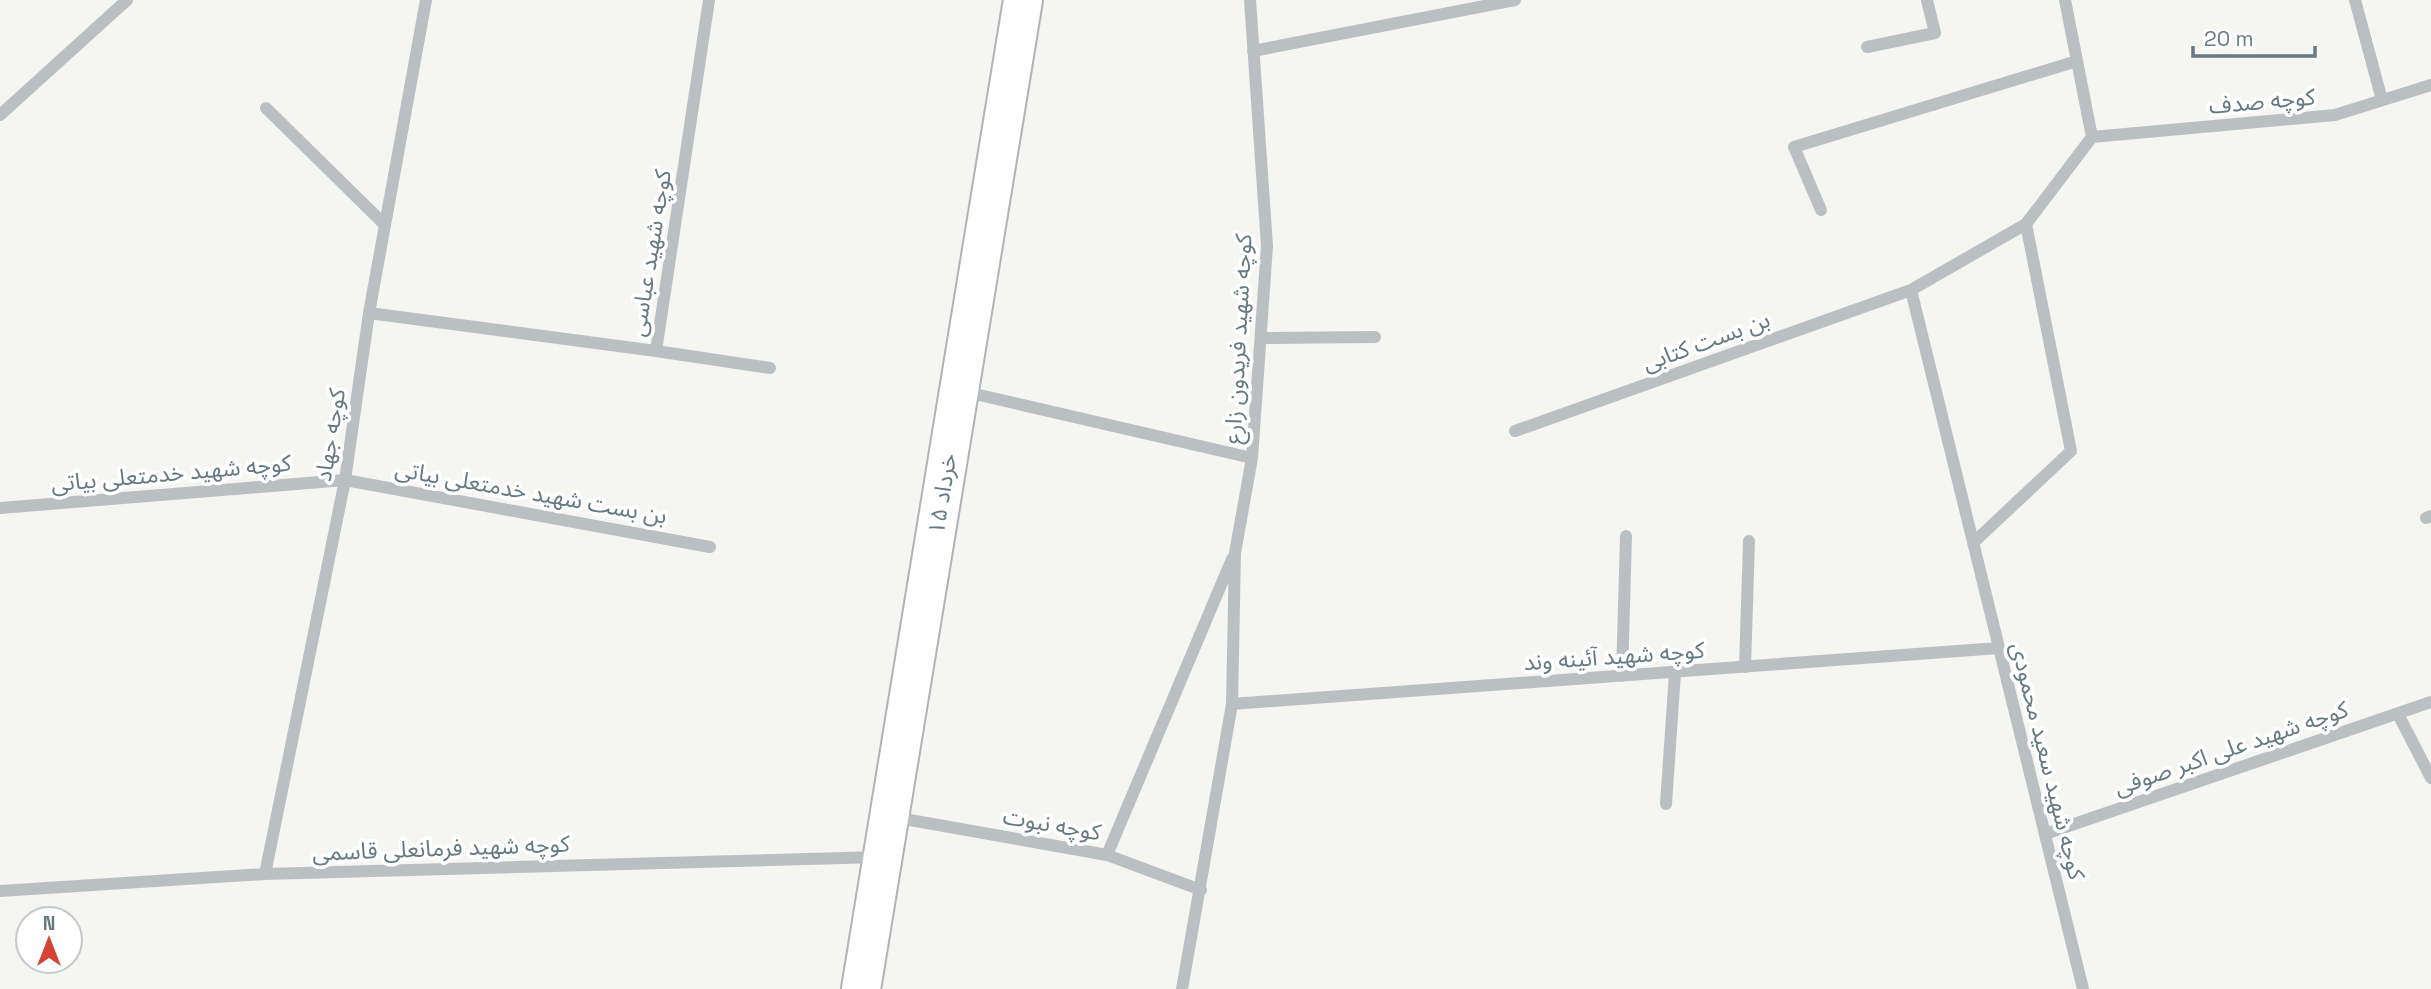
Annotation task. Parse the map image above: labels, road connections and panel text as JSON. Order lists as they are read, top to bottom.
{
  "streets": {
    "main road": ["۱۵ خرداد"],
    "street": [
      "کوچه صدف",
      "کوچه شهید عباسی",
      "کوچه شهید فریدون زارع",
      "بن بست کتابی",
      "کوچه جهاد",
      "کوچه شهید خدمتعلی بیاتی",
      "بن بست شهید خدمتعلی بیاتی",
      "کوچه شهید آئینه وند",
      "کوچه شهید علی اکبر صوفی",
      "کوچه شهید سعید محمودی",
      "کوچه نبوت",
      "کوچه شهید فرمانعلی قاسمی"
    ]
  },
  "crossings": [
    ["کوچه شهید عباسی", "کوچه جهاد"],
    ["کوچه شهید فریدون زارع", "کوچه شهید آئینه وند"],
    ["کوچه شهید فریدون زارع", "کوچه نبوت"],
    ["بن بست کتابی", "کوچه شهید سعید محمودی"],
    ["کوچه جهاد", "کوچه شهید خدمتعلی بیاتی"],
    ["کوچه جهاد", "بن بست شهید خدمتعلی بیاتی"],
    ["کوچه جهاد", "کوچه شهید فرمانعلی قاسمی"],
    ["کوچه شهید خدمتعلی بیاتی", "بن بست شهید خدمتعلی بیاتی"],
    ["۱۵ خرداد", "کوچه نبوت"],
    ["۱۵ خرداد", "کوچه شهید فرمانعلی قاسمی"],
    ["کوچه شهید آئینه وند", "کوچه شهید سعید محمودی"],
    ["کوچه شهید علی اکبر صوفی", "کوچه شهید سعید محمودی"]
  ],
  "scale_bar": "20 m",
  "north": "top"
}
